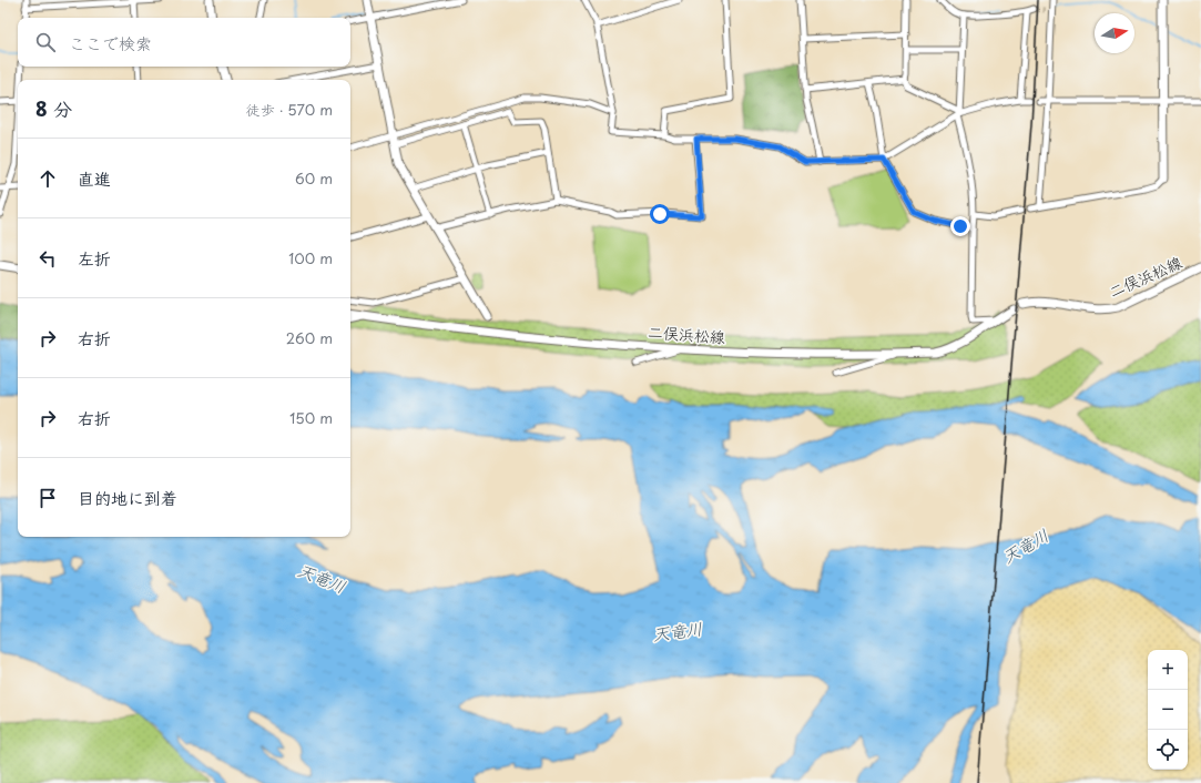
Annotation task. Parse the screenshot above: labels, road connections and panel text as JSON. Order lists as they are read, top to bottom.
{
  "streets": {
    "main road": ["二俣浜松線"]
  },
  "water": ["天竜川"],
  "north": "right",
  "page": {
    "search": "ここで検索",
    "heading": ["8 分", "徒歩 · 570 m"],
    "list": [
      ["直進", "60 m"],
      ["左折", "100 m"],
      ["右折", "260 m"],
      ["右折", "150 m"],
      "目的地に到着"
    ],
    "map_buttons": ["+", "−"]
  }
}
